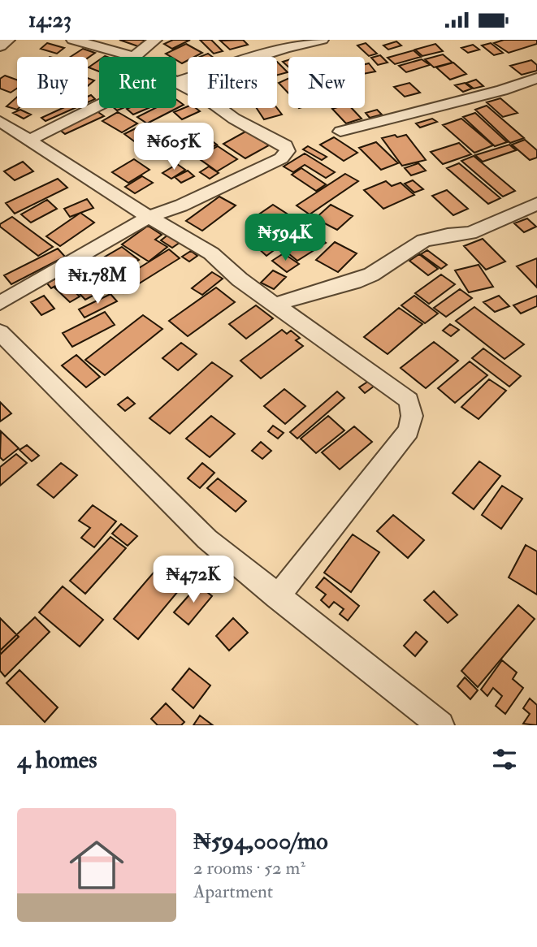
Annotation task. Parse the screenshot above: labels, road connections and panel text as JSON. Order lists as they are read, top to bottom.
{
  "page": {
    "status": "14:23",
    "chip": [
      "Buy",
      "Rent",
      "Filters",
      "New"
    ],
    "price": [
      "₦605K",
      "₦594K",
      "₦1.78M",
      "₦472K"
    ],
    "heading": "4 homes",
    "list": [
      {
        "name": "₦594,000/mo",
        "note": "2 rooms · 52 m² · Apartment"
      }
    ]
  }
}
